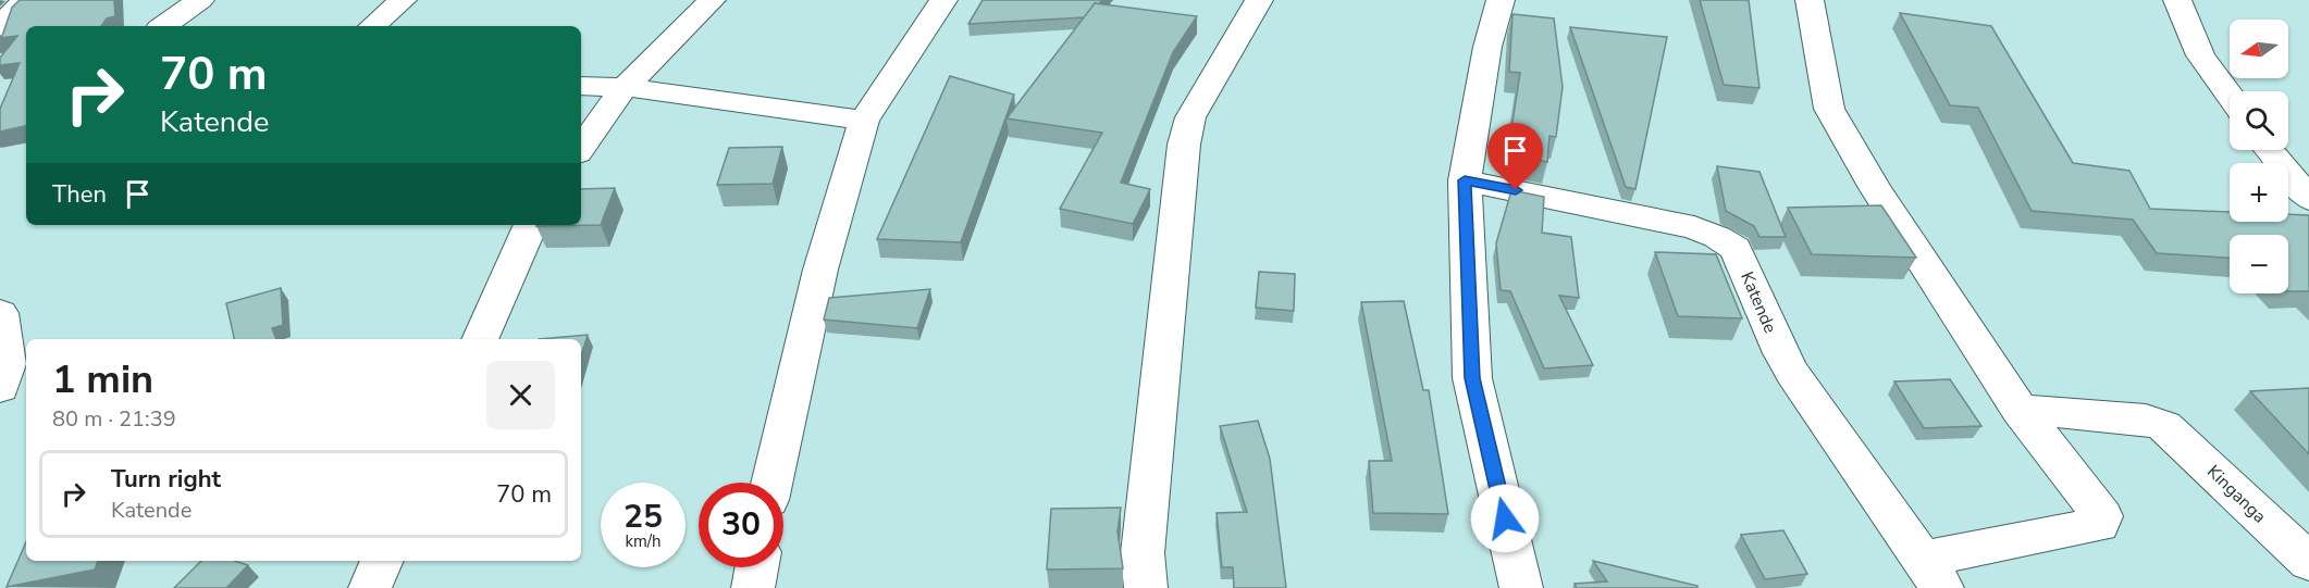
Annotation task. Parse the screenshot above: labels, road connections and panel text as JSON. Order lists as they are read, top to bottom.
{
  "streets": {
    "street": ["Katende", "Kinganga"]
  },
  "north": "left",
  "page": {
    "map_buttons": ["+", "−"],
    "turn": ["70 m", "Katende"],
    "then": "Then",
    "heading": ["1 min", "80 m · 21:39"],
    "list": [
      {
        "name": "Turn right",
        "note": "Katende",
        "value": "70 m"
      }
    ],
    "speed": "25 km/h",
    "limit": "30"
  }
}
